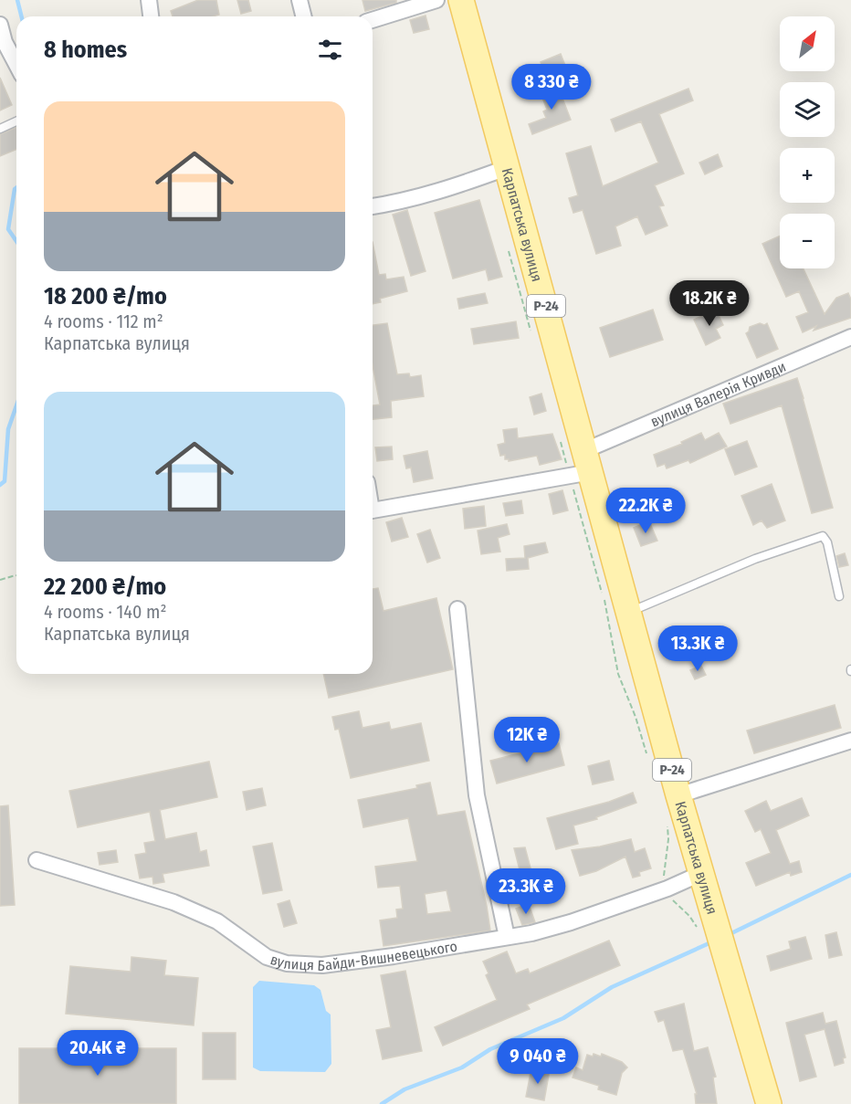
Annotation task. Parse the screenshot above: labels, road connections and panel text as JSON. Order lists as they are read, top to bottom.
{
  "streets": {
    "main road": ["Карпатська вулиця", "Р-24"],
    "street": ["вулиця Валерія Кривди", "вулиця Байди-Вишневецького"]
  },
  "crossings": [
    ["Карпатська вулиця", "вулиця Валерія Кривди"],
    ["Карпатська вулиця", "вулиця Байди-Вишневецького"]
  ],
  "north": "top right",
  "page": {
    "map_buttons": ["+", "−"],
    "heading": "8 homes",
    "price": [
      "8 330 ₴",
      "18.2K ₴",
      "22.2K ₴",
      "13.3K ₴",
      "12K ₴",
      "23.3K ₴",
      "20.4K ₴",
      "9 040 ₴"
    ],
    "list": [
      {
        "name": "18 200 ₴/mo",
        "note": "4 rooms · 112 m² · Карпатська вулиця"
      },
      {
        "name": "22 200 ₴/mo",
        "note": "4 rooms · 140 m² · Карпатська вулиця"
      }
    ]
  }
}
